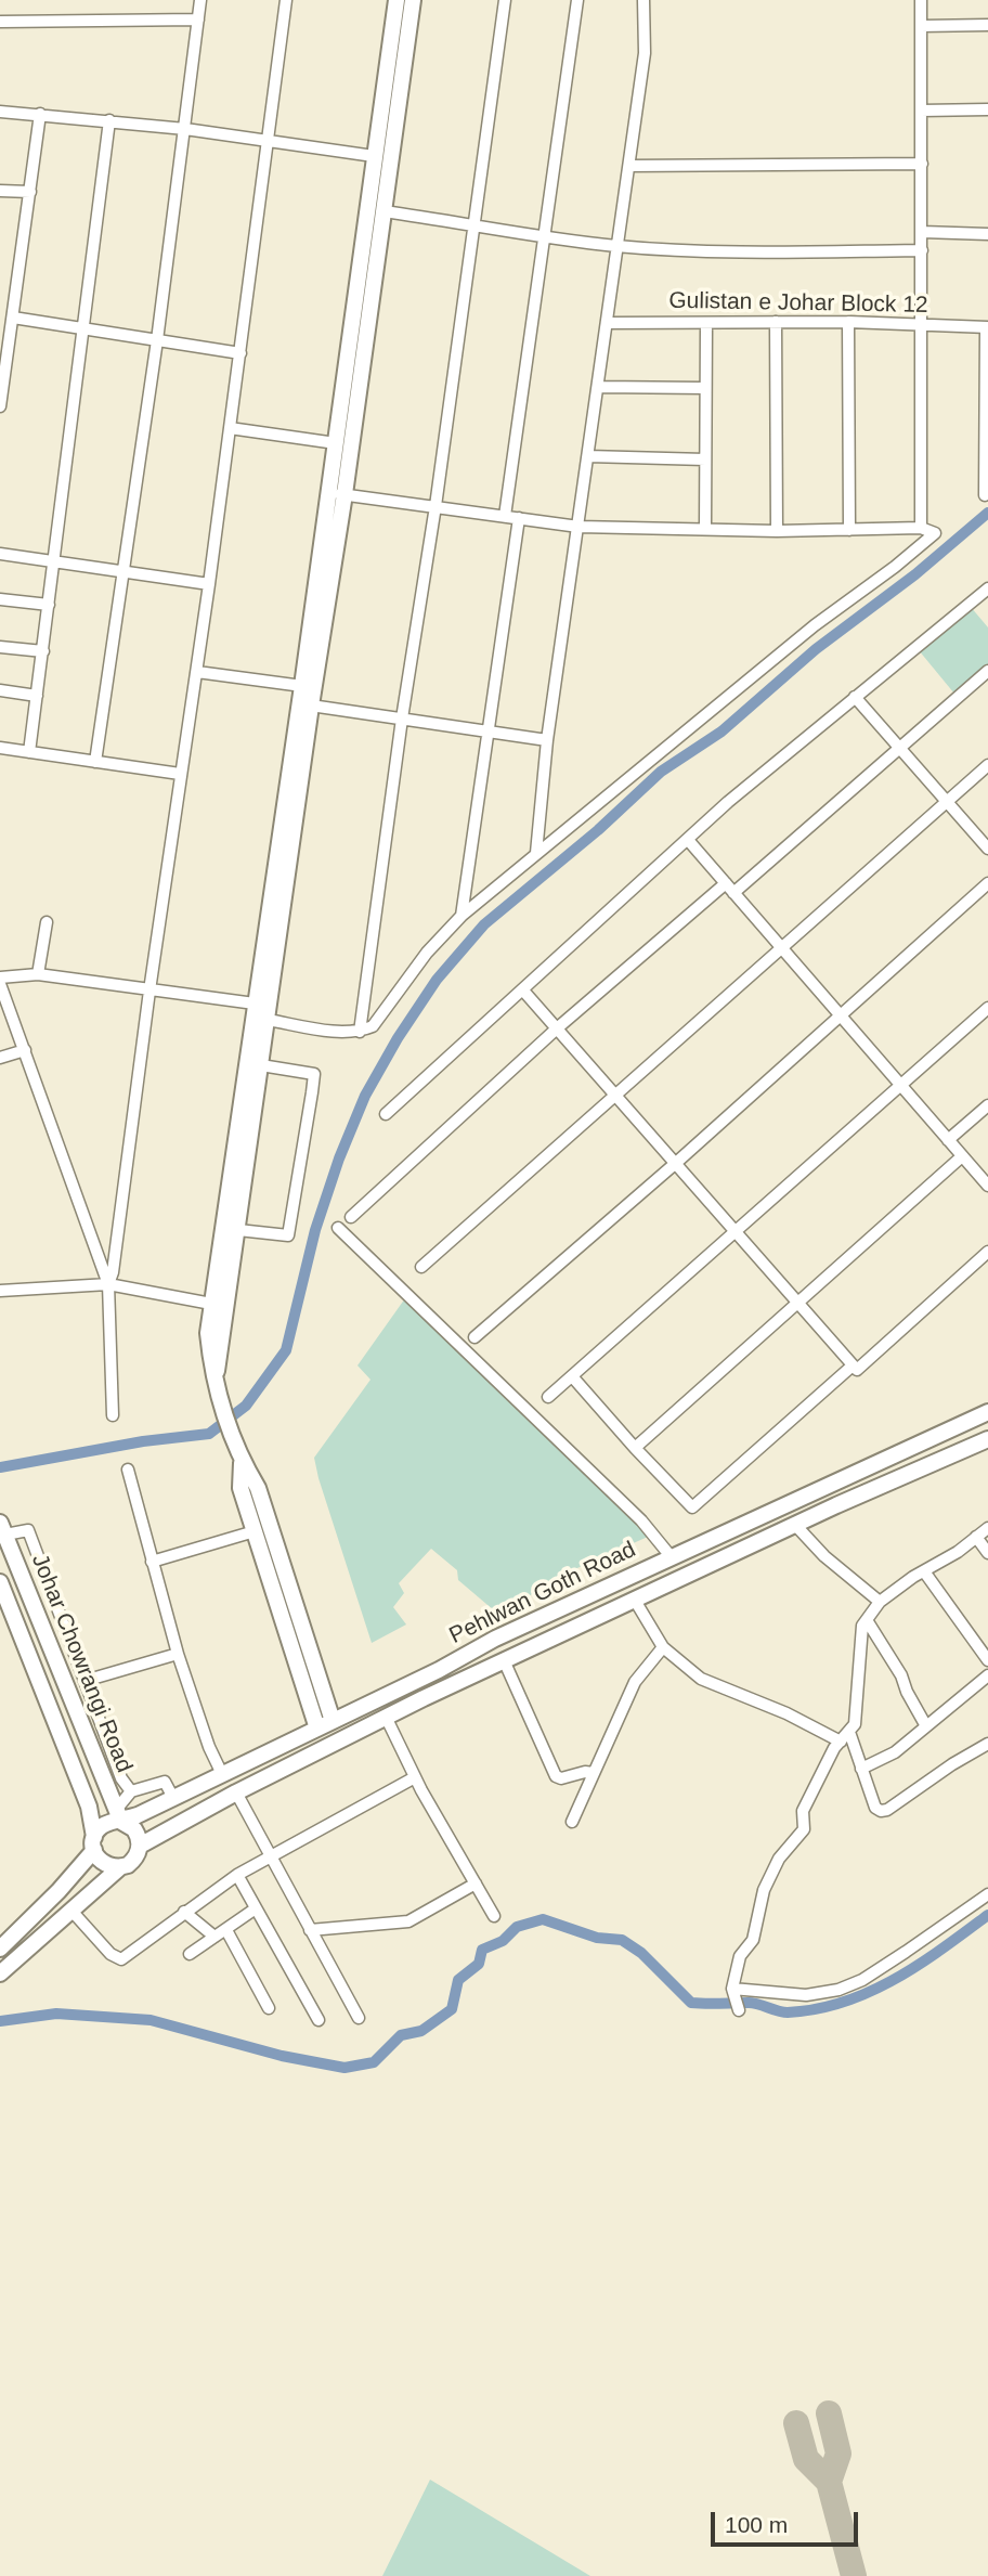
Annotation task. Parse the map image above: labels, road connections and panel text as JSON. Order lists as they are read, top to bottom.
{
  "streets": {
    "street": ["Gulistan e Johar Block 12", "Pehlwan Goth Road", "Johar Chowrangi Road"]
  },
  "crossings": [
    ["Pehlwan Goth Road", "Johar Chowrangi Road"]
  ],
  "scale_bar": "100 m"
}
